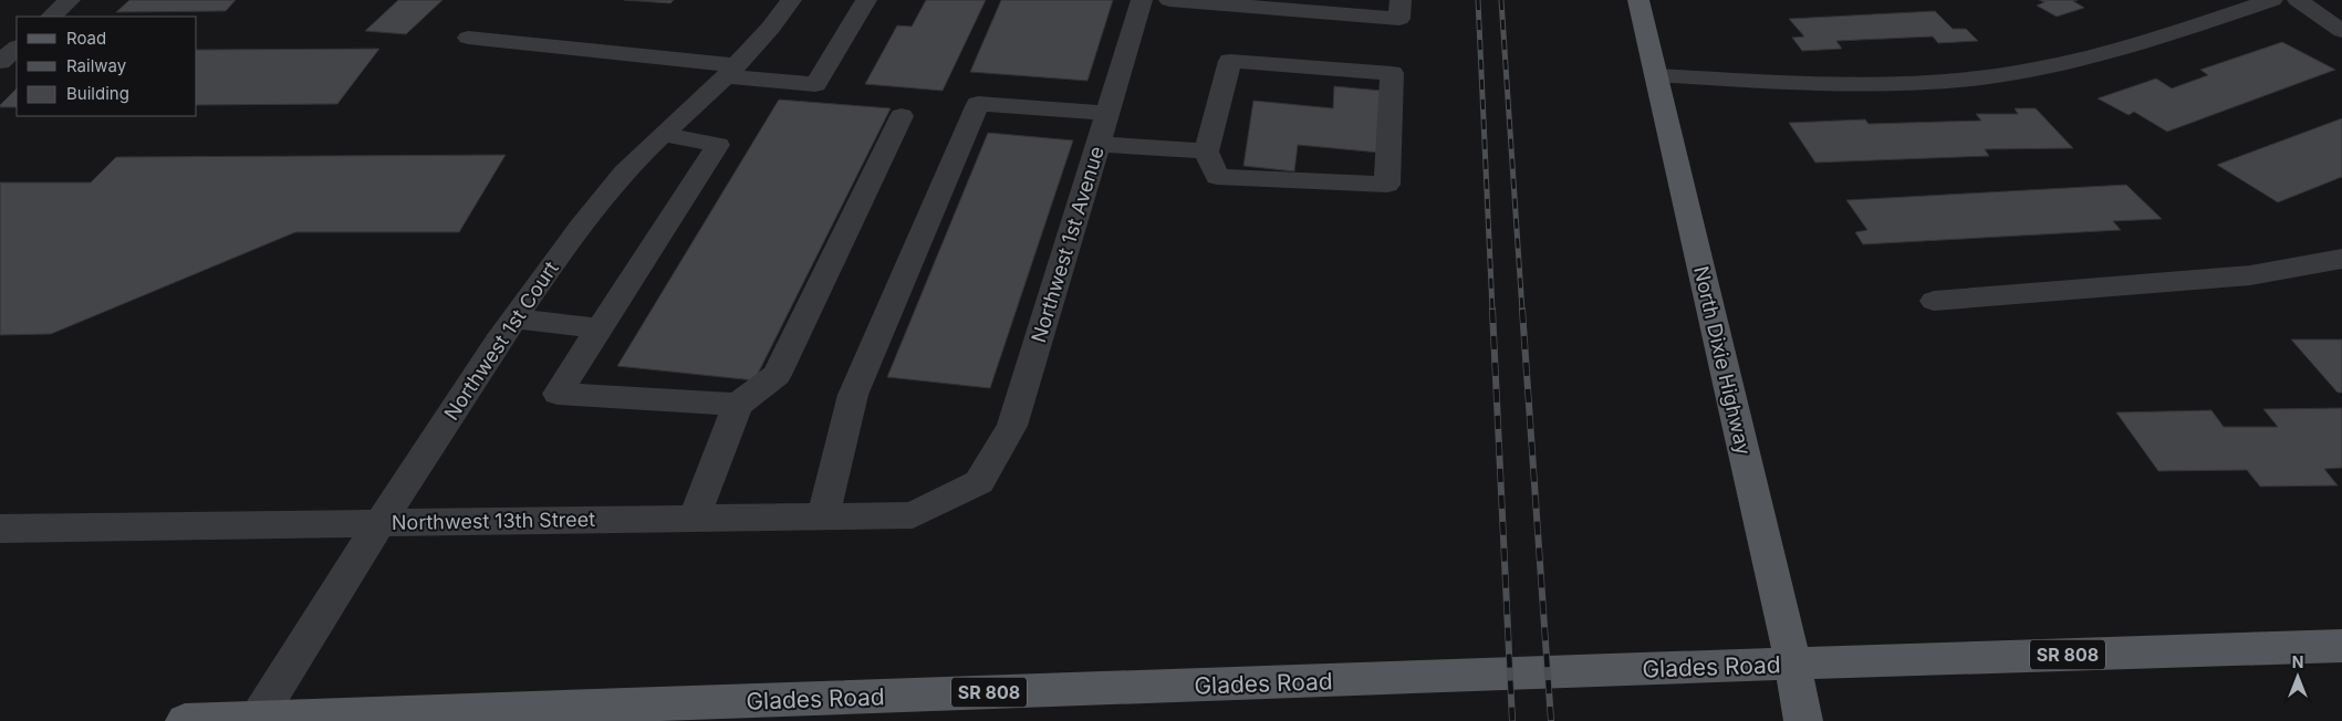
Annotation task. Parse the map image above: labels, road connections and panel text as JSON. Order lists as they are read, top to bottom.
{
  "streets": {
    "main road": ["North Dixie Highway", "SR 808", "Glades Road"],
    "street": ["Northwest 1st Avenue", "Northwest 1st Court", "Northwest 13th Street"]
  },
  "crossings": [
    ["Northwest 1st Avenue", "Northwest 13th Street"],
    ["Northwest 1st Court", "Northwest 13th Street"],
    ["Northwest 1st Court", "Glades Road"],
    ["North Dixie Highway", "Glades Road"]
  ],
  "legend": ["Road", "Railway", "Building"],
  "north": "top"
}
